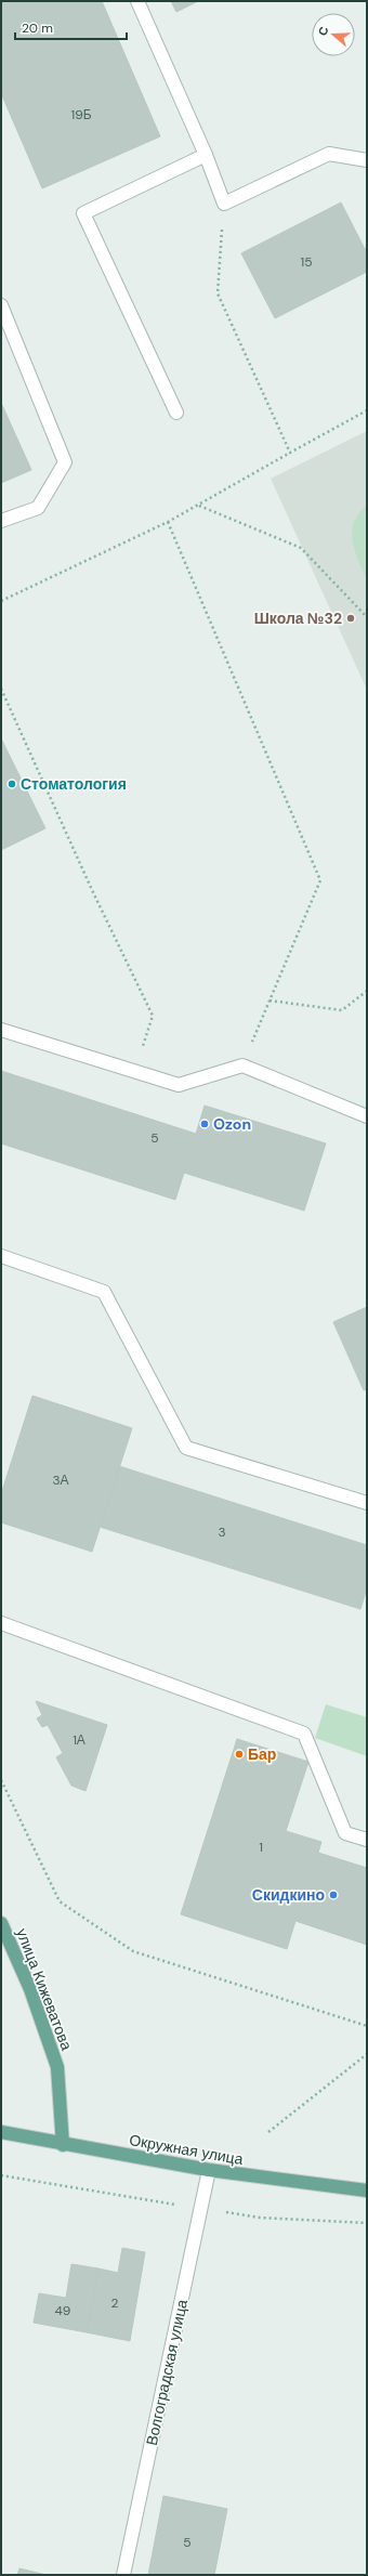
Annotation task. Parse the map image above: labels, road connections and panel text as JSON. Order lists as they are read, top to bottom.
{
  "streets": {
    "main road": ["улица Кижеватова", "Окружная улица"],
    "street": ["Волгоградская улица"]
  },
  "crossings": [
    ["улица Кижеватова", "Окружная улица"],
    ["Окружная улица", "Волгоградская улица"]
  ],
  "places": [
    "Школа №32",
    "Стоматология",
    "Ozon",
    "Бар",
    "Скидкино"
  ],
  "house_numbers": [
    "19Б",
    "15",
    "5",
    "3А",
    "3",
    "1А",
    "1",
    "2",
    "49",
    "5"
  ],
  "scale_bar": "20 m",
  "north": "left"
}
